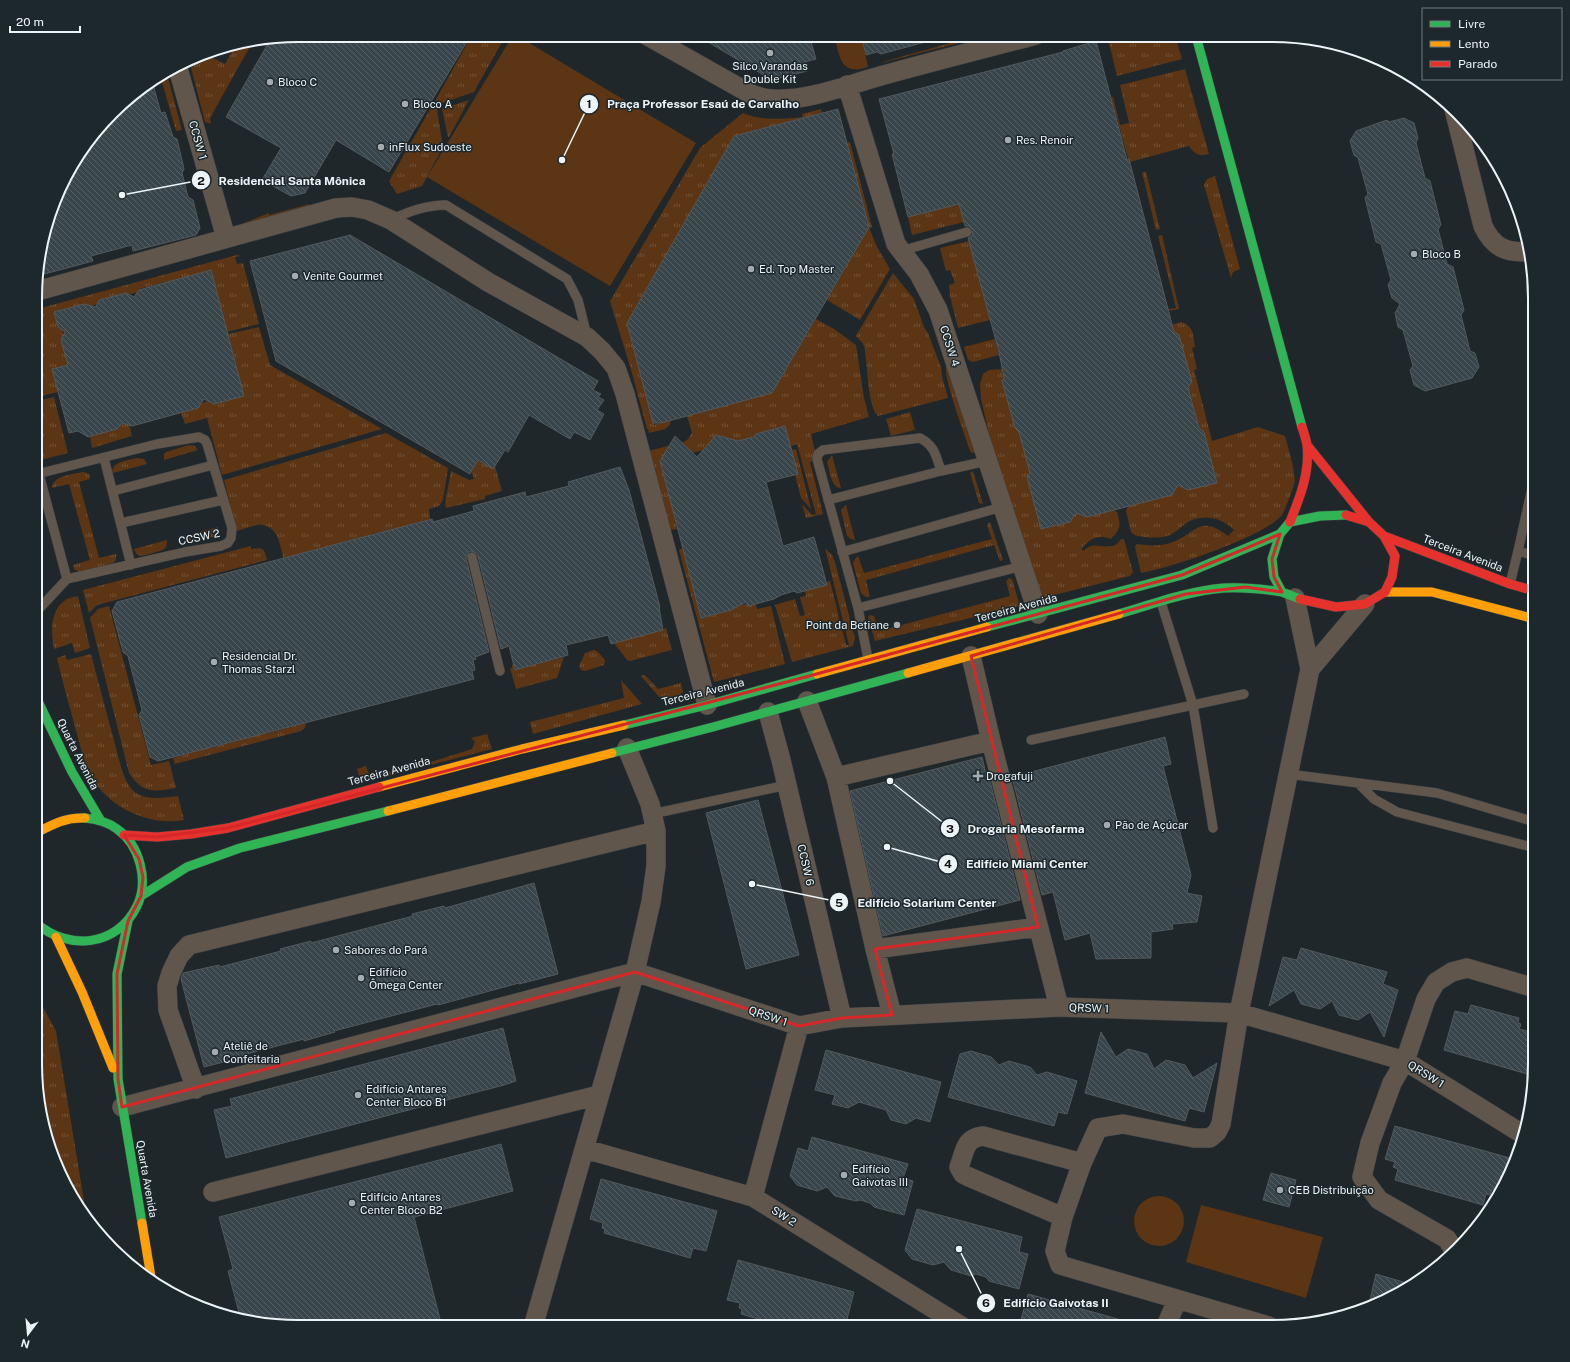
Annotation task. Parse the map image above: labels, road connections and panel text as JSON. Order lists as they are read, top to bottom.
{
  "streets": {
    "street": [
      "CCSW 1",
      "CCSW 4",
      "Terceira Avenida",
      "Quarta Avenida",
      "CCSW 6",
      "QRSW 1",
      "SW 2"
    ],
    "lane": ["CCSW 2"]
  },
  "crossings": [
    ["CCSW 4", "Terceira Avenida"],
    ["CCSW 6", "QRSW 1"]
  ],
  "places": {
    "other": [
      "Silco Varandas Double Kit",
      "Bloco C",
      "Bloco A",
      "Res. Renoir",
      "inFlux Sudoeste",
      "Praça Professor Esaú de Carvalho",
      "Residencial Santa Mônica",
      "Bloco B",
      "Ed. Top Master",
      "Venite Gourmet",
      "Point da Betiane",
      "Residencial Dr. Thomas Starzl",
      "Drogaria Mesofarma",
      "Pão de Açúcar",
      "Edifício Miami Center",
      "Edifício Solarium Center",
      "Sabores do Pará",
      "Edifício Ômega Center",
      "Ateliê de Confeitaria",
      "Edifício Antares Center Bloco B1",
      "Edifício Gaivotas III",
      "CEB Distribuição",
      "Edifício Antares Center Bloco B2",
      "Edifício Gaivotas II"
    ],
    "health": ["Drogafuji"]
  },
  "legend": ["Livre", "Lento", "Parado"],
  "scale_bar": "20 m",
  "north": "bottom"
}
